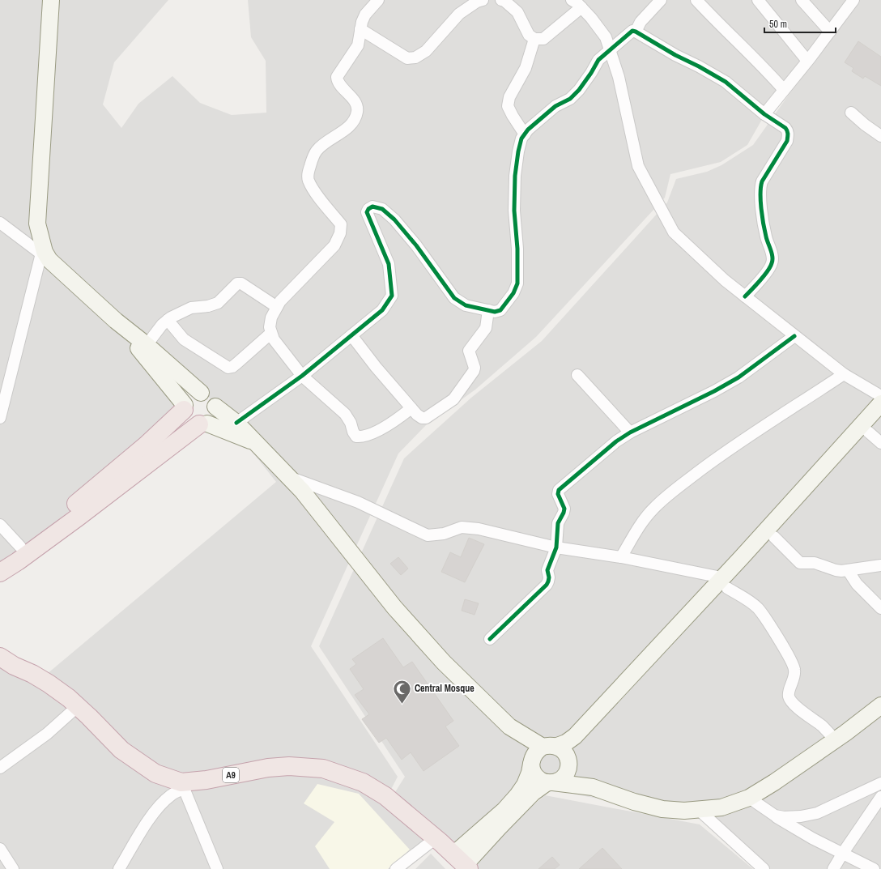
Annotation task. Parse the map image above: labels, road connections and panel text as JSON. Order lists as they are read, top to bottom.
{
  "streets": {
    "highway": ["A9"]
  },
  "places": {
    "mosque": ["Central Mosque"]
  },
  "scale_bar": "50 m"
}
